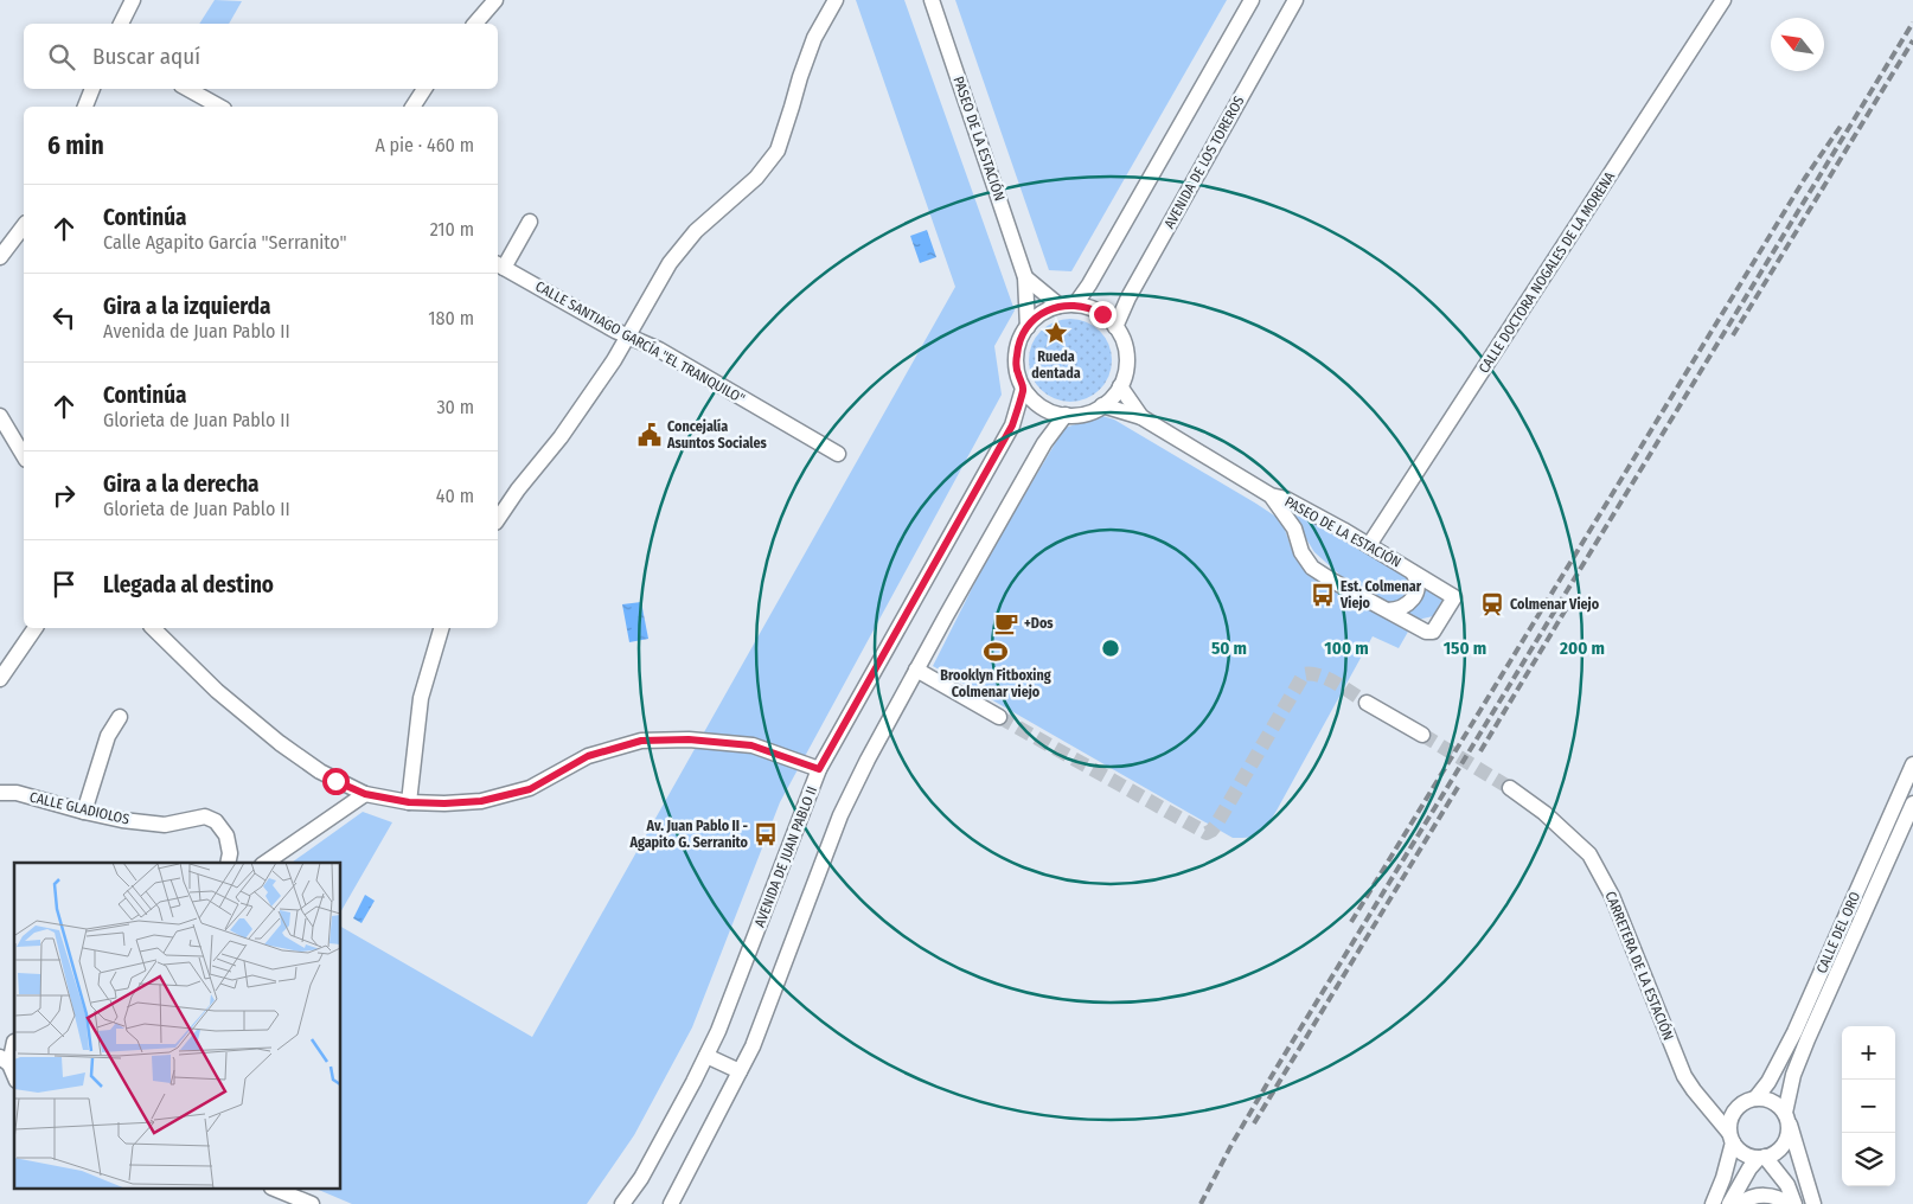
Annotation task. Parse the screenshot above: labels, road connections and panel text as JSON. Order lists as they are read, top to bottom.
{
  "streets": {
    "street": [
      "PASEO DE LA ESTACIÓN",
      "AVENIDA DE LOS TOREROS",
      "CALLE DOCTORA NOGALES DE LA MORENA",
      "CALLE SANTIAGO GARCÍA \"EL TRANQUILO\"",
      "CALLE GLADIOLOS",
      "AVENIDA DE JUAN PABLO II",
      "CALLE DEL ORO",
      "CARRETERA DE LA ESTACIÓN"
    ]
  },
  "crossings": [
    ["PASEO DE LA ESTACIÓN", "AVENIDA DE LOS TOREROS"],
    ["PASEO DE LA ESTACIÓN", "CALLE DOCTORA NOGALES DE LA MORENA"],
    ["PASEO DE LA ESTACIÓN", "AVENIDA DE JUAN PABLO II"],
    ["AVENIDA DE LOS TOREROS", "AVENIDA DE JUAN PABLO II"],
    ["CALLE DEL ORO", "CARRETERA DE LA ESTACIÓN"]
  ],
  "places": {
    "place": ["Rueda dentada"],
    "public building": ["Concejalía Asuntos Sociales"],
    "bus stop": ["Est. Colmenar Viejo", "Av. Juan Pablo II - Agapito G. Serranito"],
    "station": ["Colmenar Viejo"],
    "cafe": ["+Dos"],
    "sports": ["Brooklyn Fitboxing Colmenar viejo"]
  },
  "north": "top left",
  "page": {
    "search": "Buscar aquí",
    "heading": ["6 min", "A pie · 460 m"],
    "list": [
      ["Continúa", "Calle Agapito García \"Serranito\"", "210 m"],
      ["Gira a la izquierda", "Avenida de Juan Pablo II", "180 m"],
      ["Continúa", "Glorieta de Juan Pablo II", "30 m"],
      ["Gira a la derecha", "Glorieta de Juan Pablo II", "40 m"],
      "Llegada al destino"
    ],
    "map_buttons": ["+", "−"]
  },
  "rings": [
    "50 m",
    "100 m",
    "150 m",
    "200 m"
  ]
}
